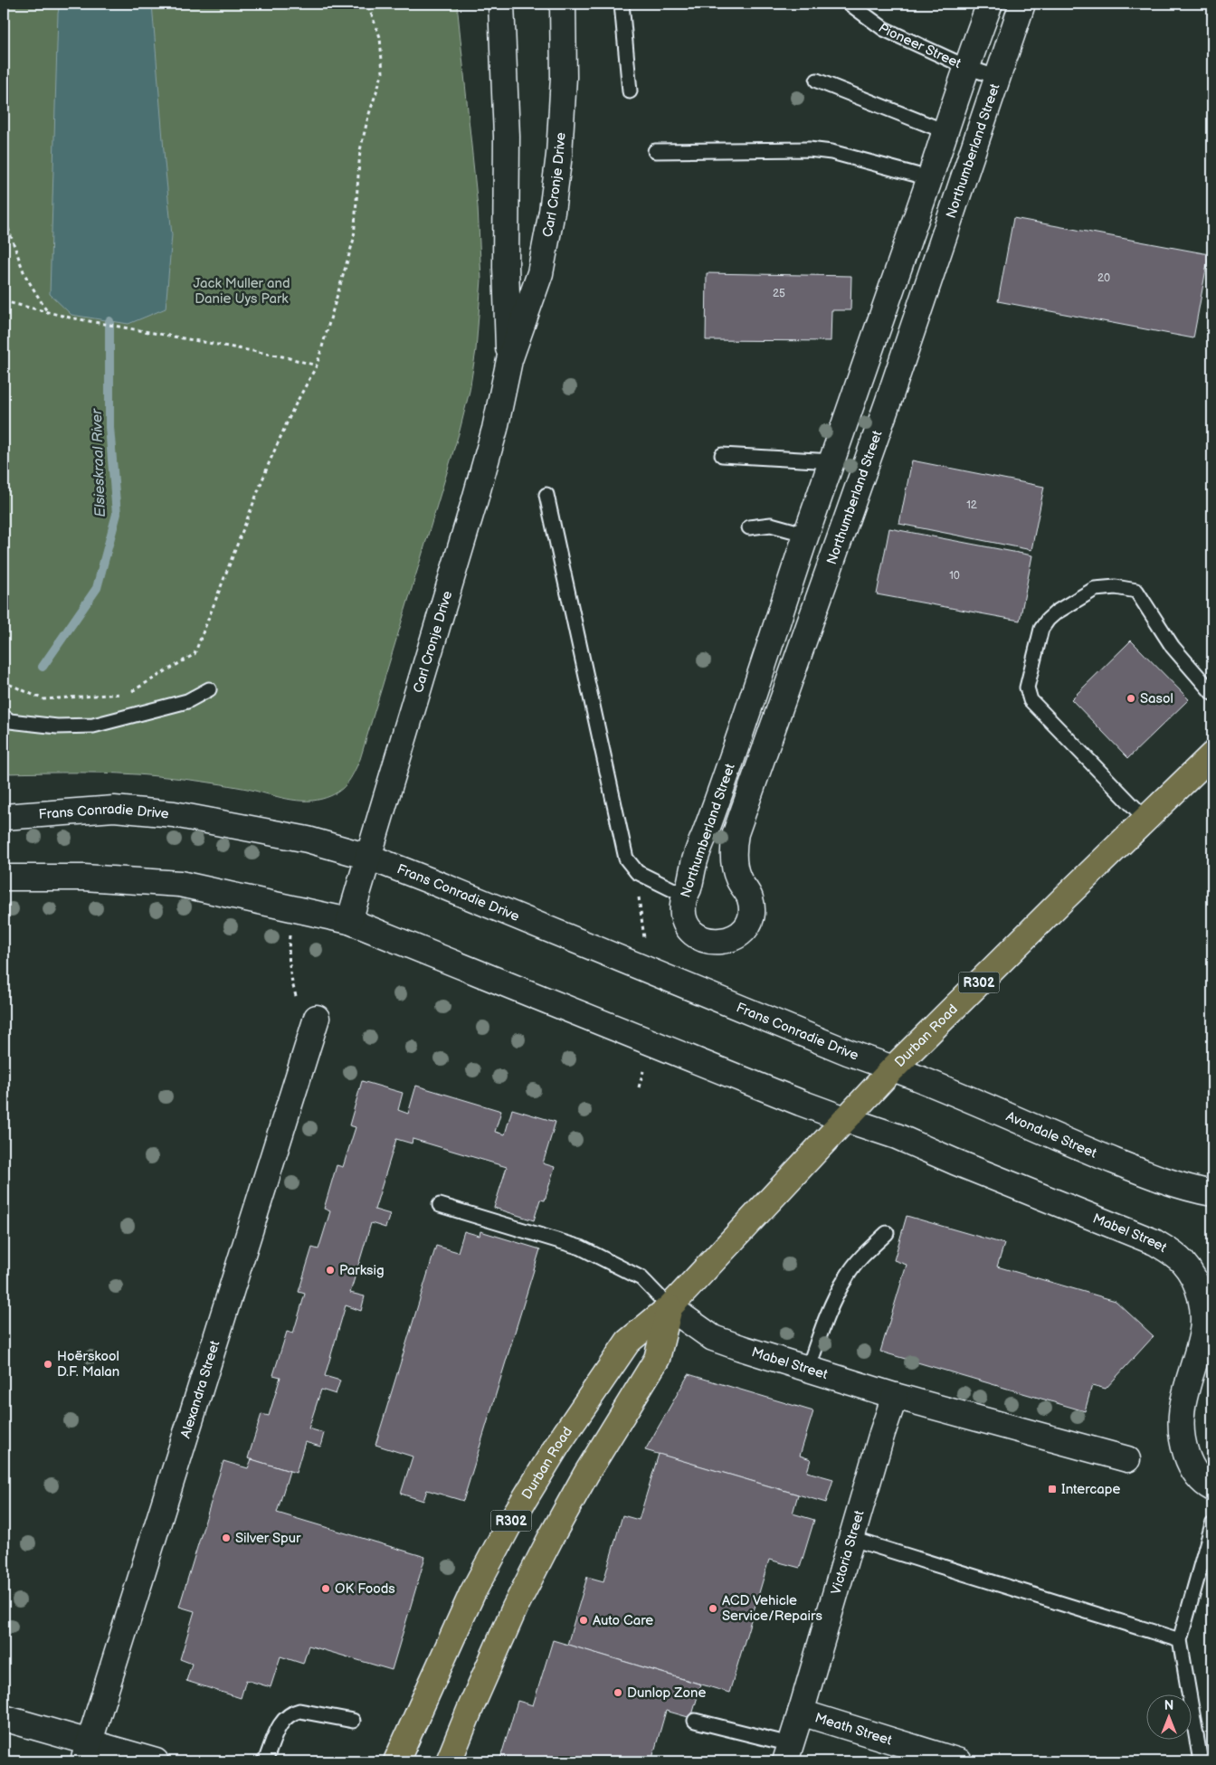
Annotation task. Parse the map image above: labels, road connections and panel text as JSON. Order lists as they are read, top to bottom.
{
  "streets": {
    "main road": ["R302", "Durban Road"],
    "street": [
      "Northumberland Street",
      "Carl Cronje Drive",
      "Frans Conradie Drive",
      "Avondale Street",
      "Mabel Street",
      "Alexandra Street",
      "Victoria Street",
      "Meath Street"
    ],
    "lane": ["Pioneer Street"]
  },
  "crossings": [
    ["Pioneer Street", "Northumberland Street"],
    ["Carl Cronje Drive", "Frans Conradie Drive"],
    ["Frans Conradie Drive", "Durban Road"],
    ["Frans Conradie Drive", "Avondale Street"],
    ["Durban Road", "Avondale Street"],
    ["Durban Road", "Mabel Street"],
    ["Mabel Street", "Victoria Street"],
    ["Victoria Street", "Meath Street"]
  ],
  "water": ["Elsieskraal River"],
  "parks": ["Jack Muller and Danie Uys Park"],
  "places": {
    "other": [
      "Sasol",
      "Parksig",
      "Hoërskool D.F. Malan",
      "Silver Spur",
      "OK Foods",
      "ACD Vehicle Service/Repairs",
      "Auto Care",
      "Dunlop Zone"
    ],
    "transit": ["Intercape"]
  },
  "house_numbers": [
    "20",
    "25",
    "12",
    "10"
  ],
  "north": "top"
}
